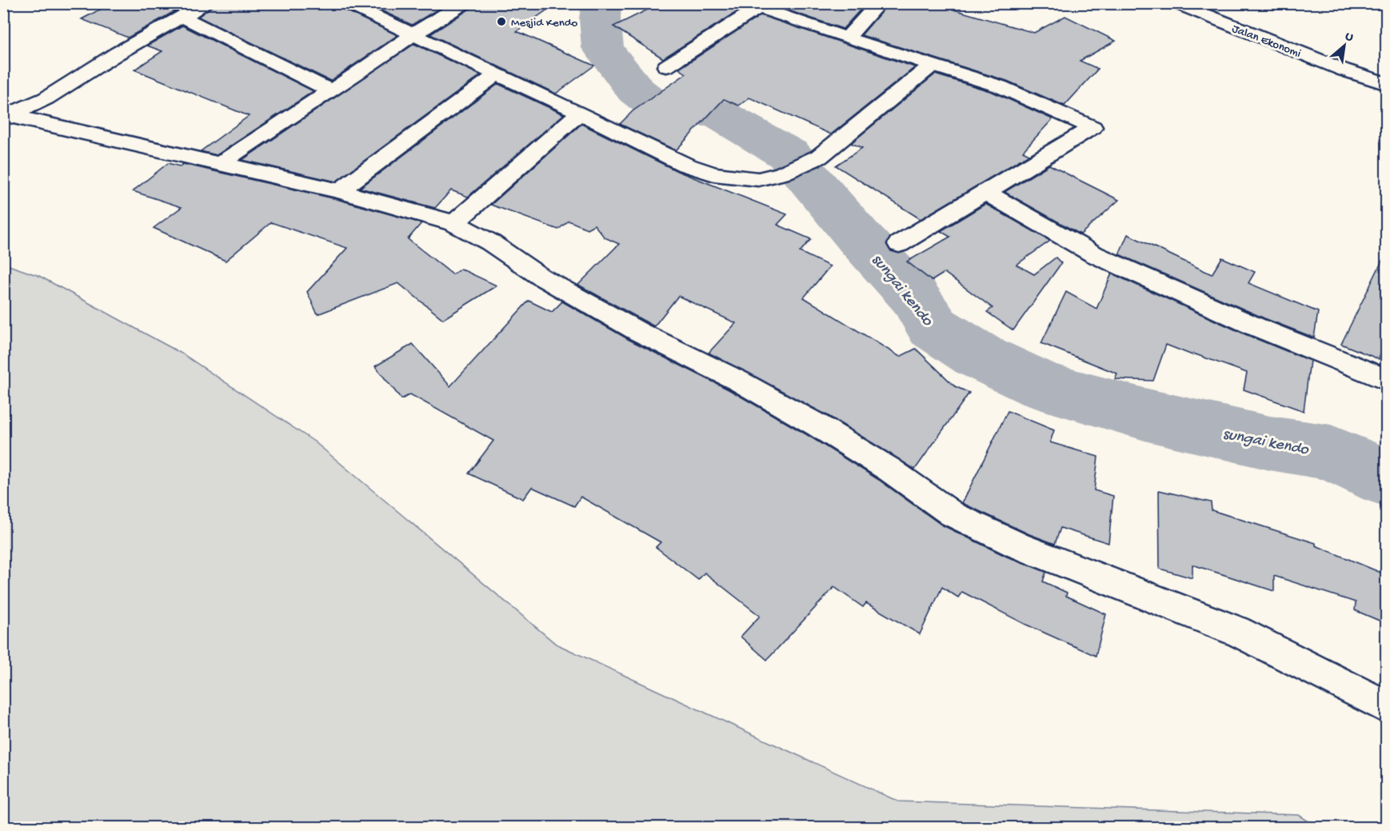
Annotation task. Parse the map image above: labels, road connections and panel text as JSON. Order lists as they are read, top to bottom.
{
  "streets": {
    "street": ["Jalan Ekonomi"]
  },
  "water": ["sungai kendo"],
  "places": ["Mesjid Kendo"],
  "north": "top right"
}
